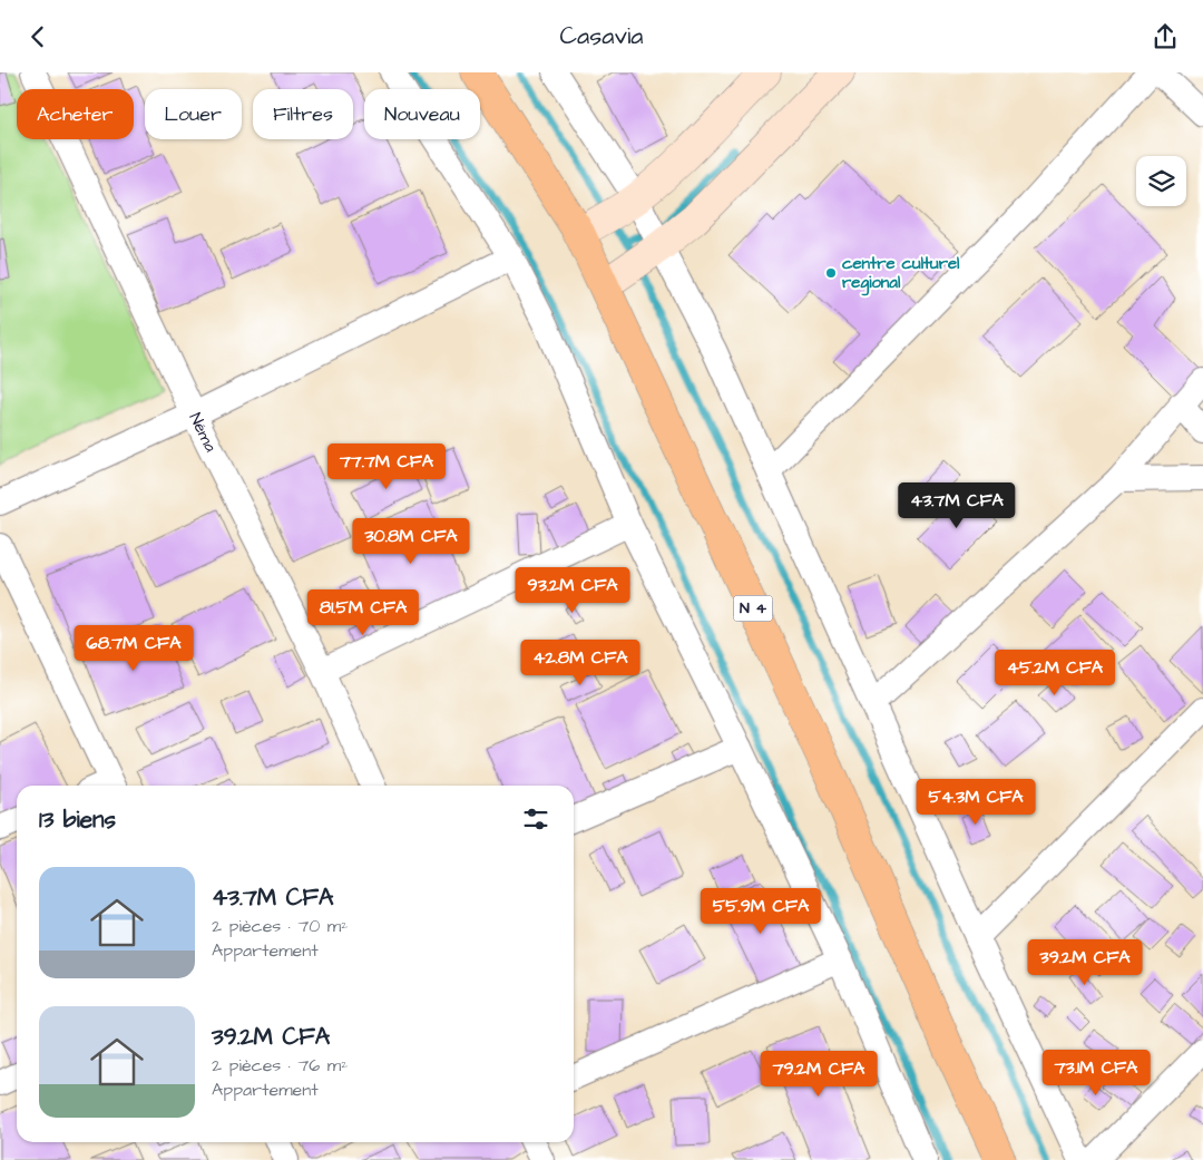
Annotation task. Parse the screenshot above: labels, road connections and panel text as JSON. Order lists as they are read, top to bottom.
{
  "streets": {
    "highway": ["N 4"],
    "street": ["Néma"]
  },
  "places": ["centre culturel regional"],
  "page": {
    "header": "Casavia",
    "chip": [
      "Acheter",
      "Louer",
      "Filtres",
      "Nouveau"
    ],
    "price": [
      "77.7M CFA",
      "43.7M CFA",
      "30.8M CFA",
      "93.2M CFA",
      "81.5M CFA",
      "68.7M CFA",
      "42.8M CFA",
      "45.2M CFA",
      "54.3M CFA",
      "55.9M CFA",
      "39.2M CFA",
      "73.1M CFA",
      "79.2M CFA"
    ],
    "heading": "13 biens",
    "list": [
      {
        "name": "43.7M CFA",
        "note": "2 pièces · 70 m² · Appartement"
      },
      {
        "name": "39.2M CFA",
        "note": "2 pièces · 76 m² · Appartement"
      }
    ]
  }
}
